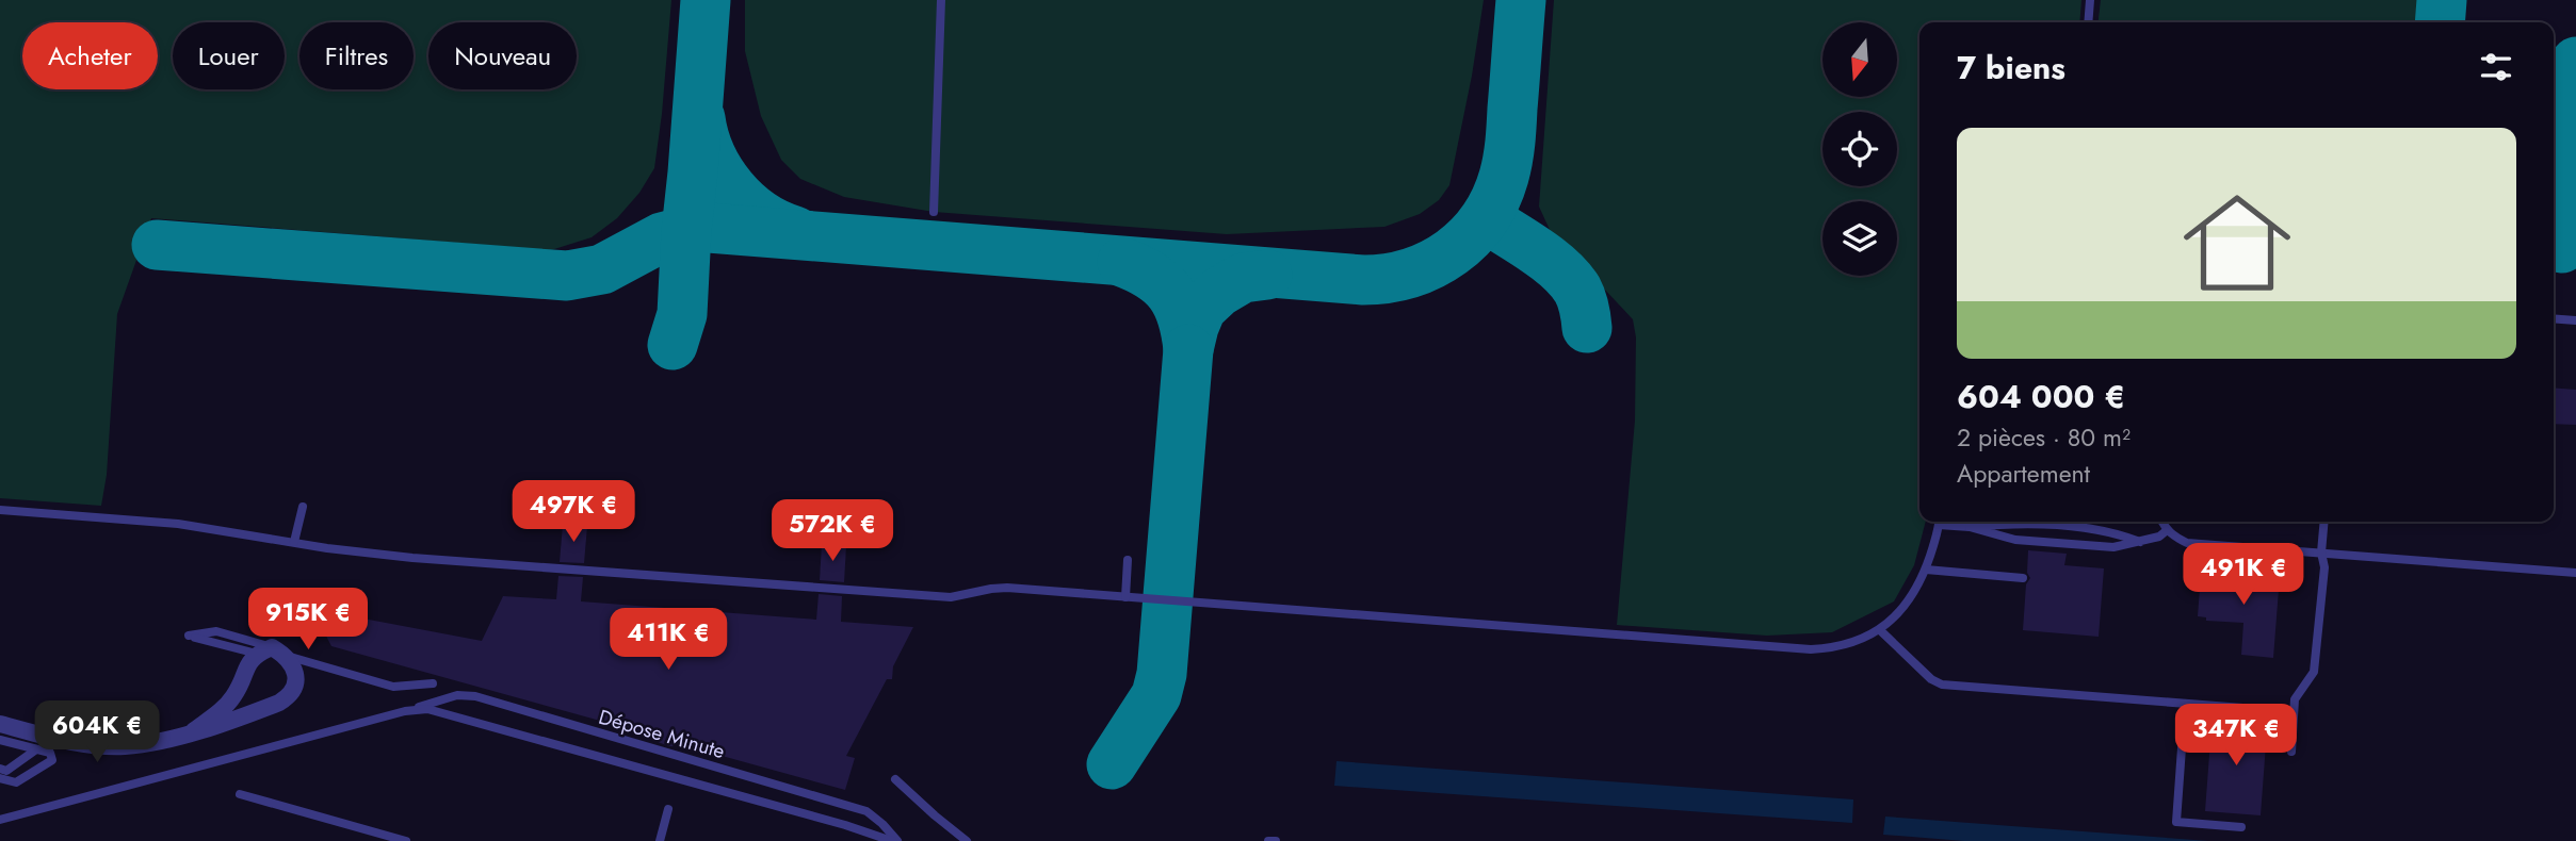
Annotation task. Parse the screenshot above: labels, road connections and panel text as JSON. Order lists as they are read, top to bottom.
{
  "streets": {
    "lane": ["Dépose Minute"]
  },
  "north": "bottom",
  "page": {
    "chip": [
      "Acheter",
      "Louer",
      "Filtres",
      "Nouveau"
    ],
    "heading": "7 biens",
    "list": [
      {
        "name": "604 000 €",
        "note": "2 pièces · 80 m² · Appartement"
      }
    ],
    "price": [
      "497K €",
      "572K €",
      "491K €",
      "915K €",
      "411K €",
      "604K €",
      "347K €"
    ]
  }
}
